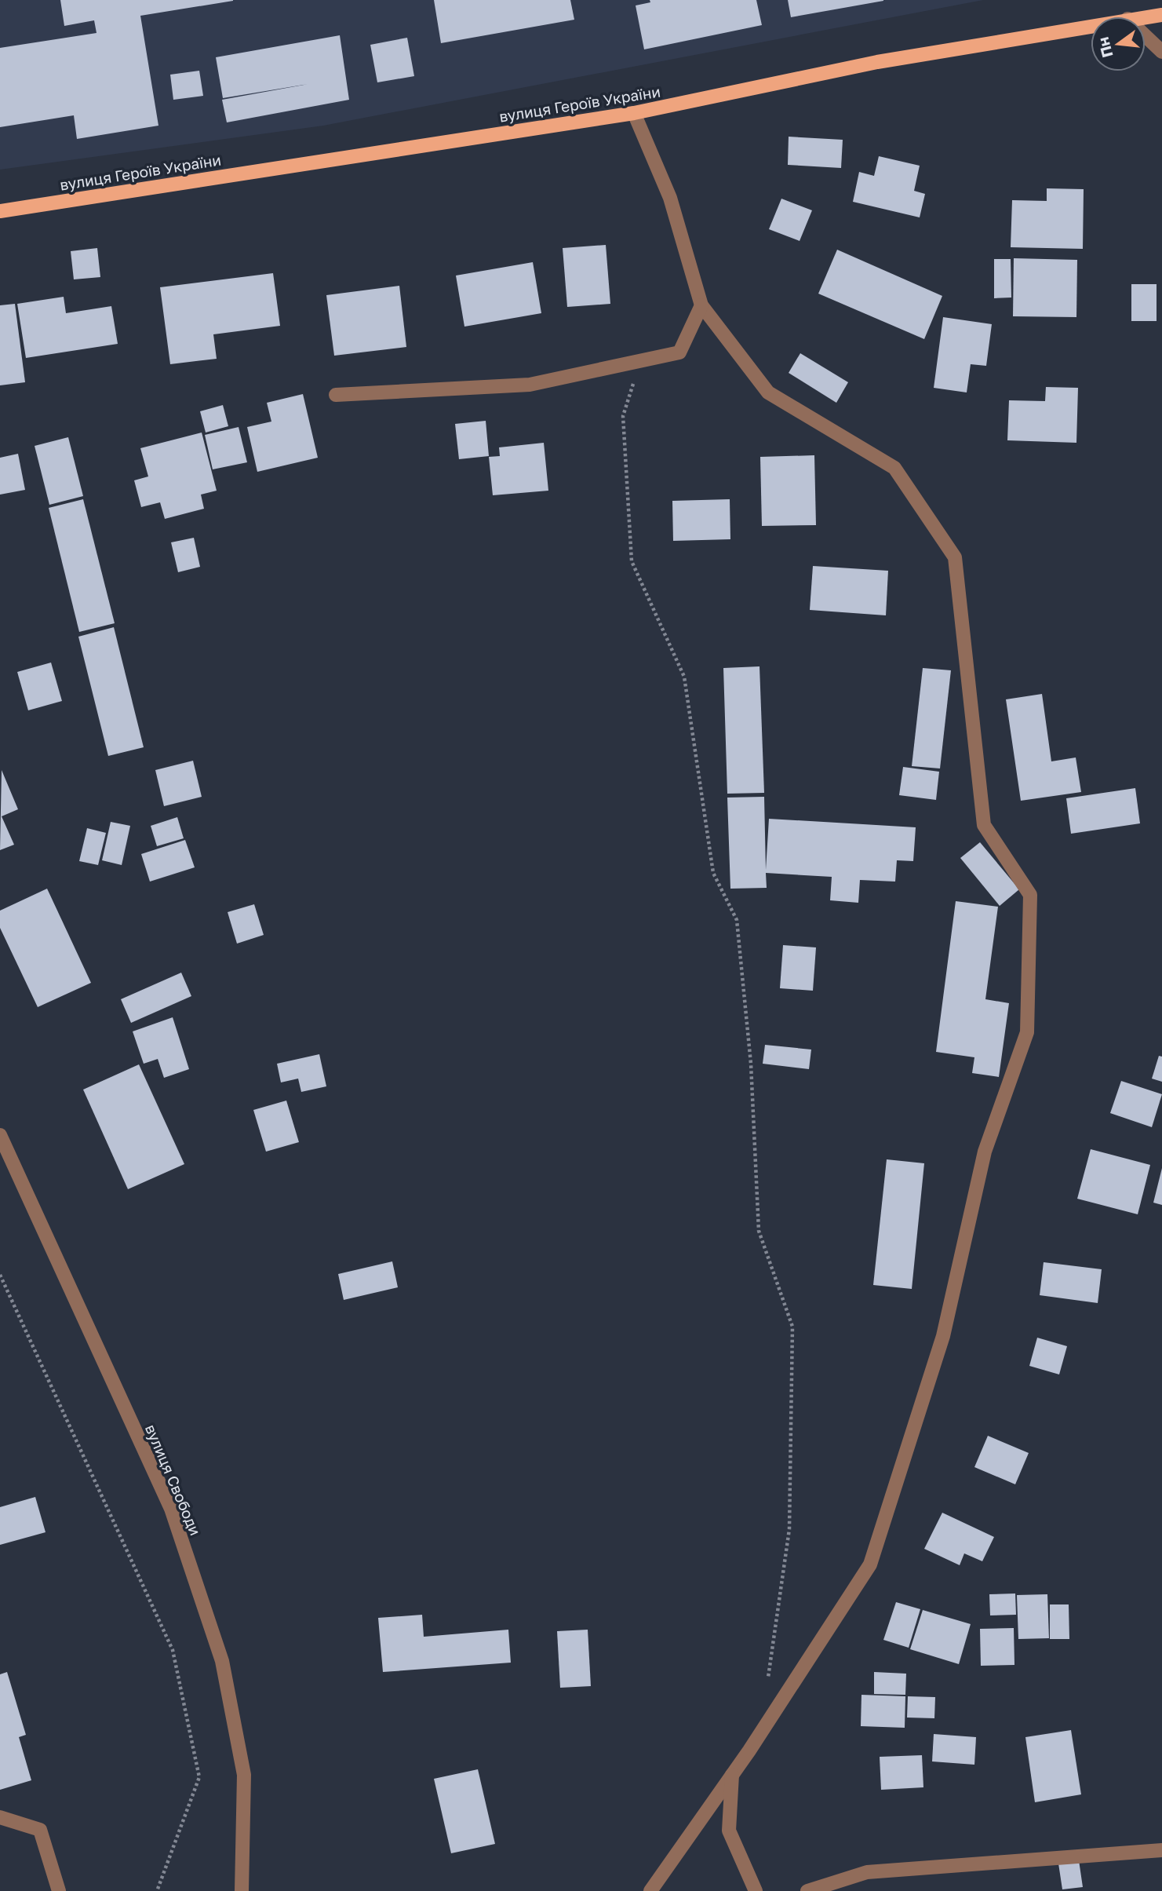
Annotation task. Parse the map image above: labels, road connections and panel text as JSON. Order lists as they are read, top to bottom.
{
  "streets": {
    "main road": ["вулиця Героїв України"],
    "street": ["вулиця Свободи"]
  },
  "north": "left"
}
